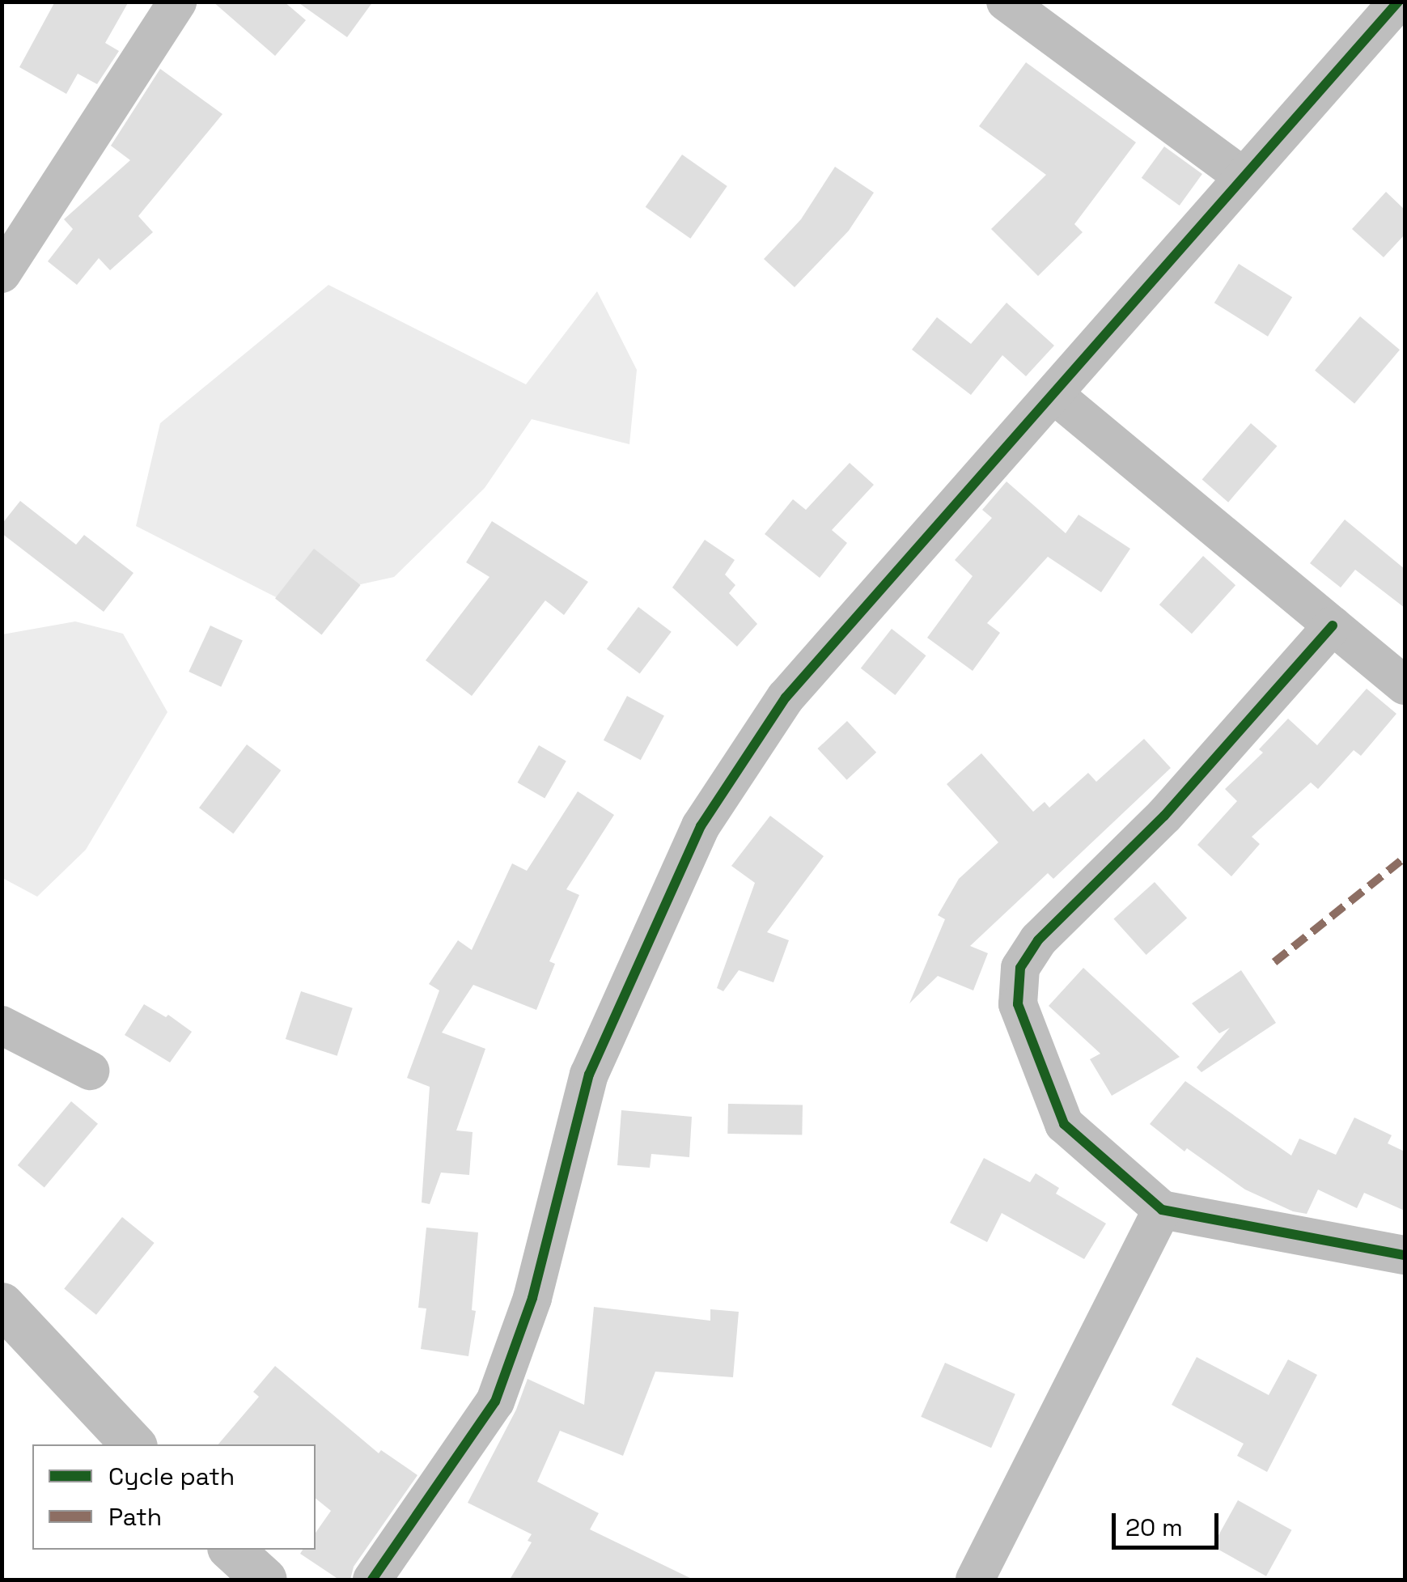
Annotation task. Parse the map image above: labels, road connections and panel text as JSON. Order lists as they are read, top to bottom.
{
  "legend": ["Cycle path", "Path"],
  "scale_bar": "20 m"
}
